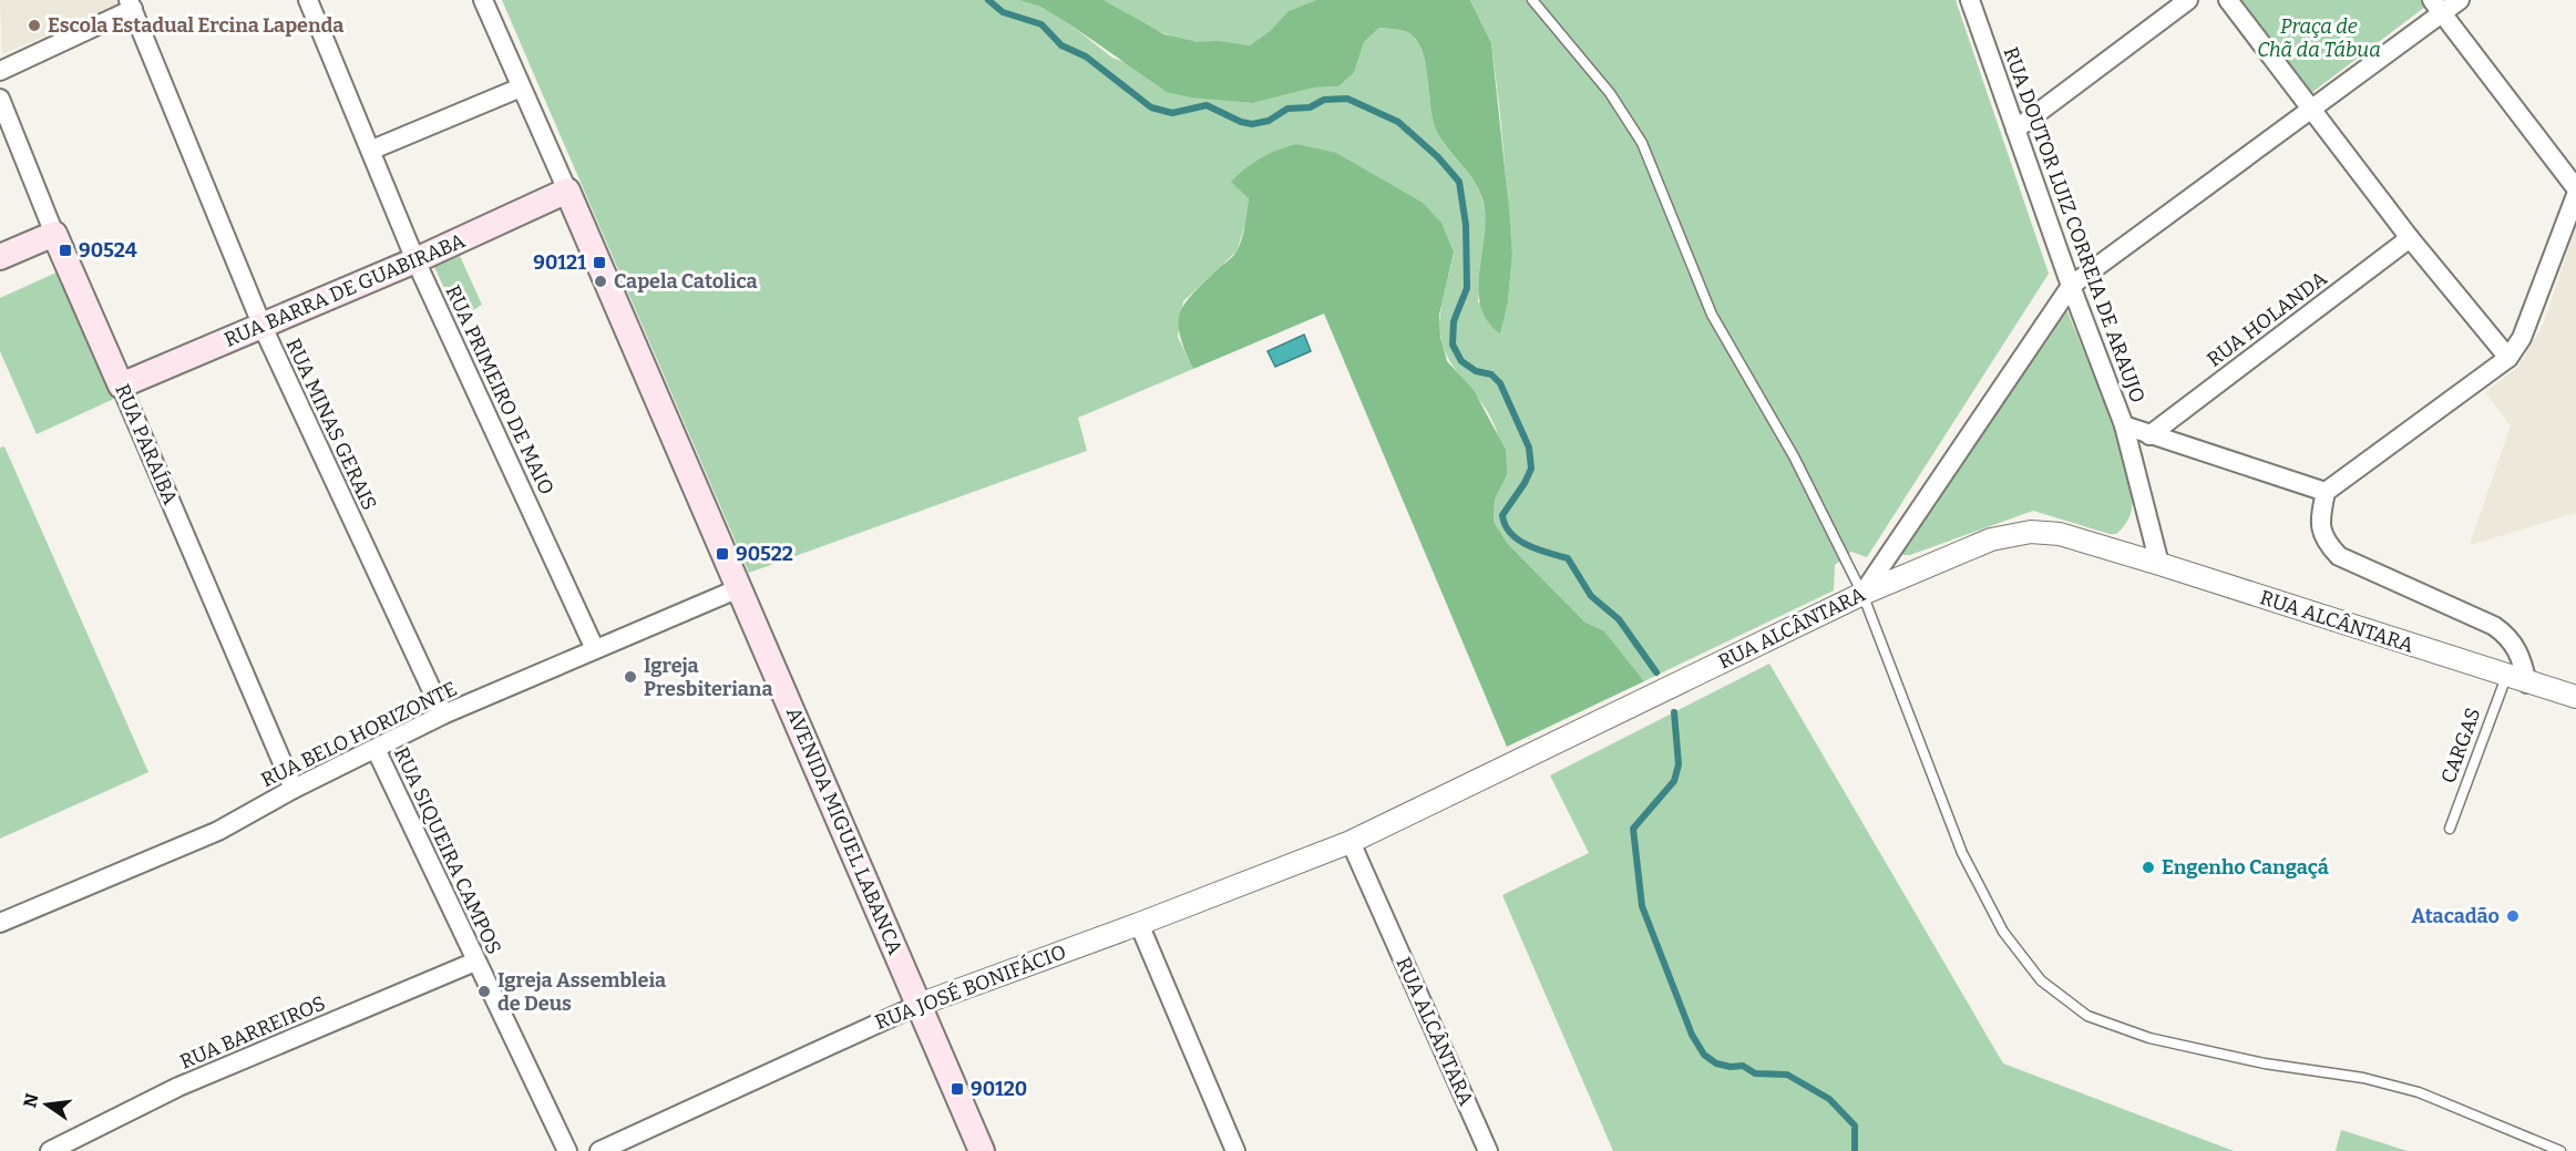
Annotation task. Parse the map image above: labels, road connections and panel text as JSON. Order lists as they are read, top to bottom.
{
  "streets": {
    "main road": ["RUA BARRA DE GUABIRABA", "RUA PARAÍBA", "AVENIDA MIGUEL LABANCA"],
    "street": [
      "RUA DOUTOR LUIZ CORREIA DE ARAUJO",
      "RUA HOLANDA",
      "RUA PRIMEIRO DE MAIO",
      "RUA MINAS GERAIS",
      "RUA ALCÂNTARA",
      "RUA BELO HORIZONTE",
      "RUA SIQUEIRA CAMPOS",
      "RUA JOSÉ BONIFÁCIO",
      "RUA BARREIROS"
    ],
    "lane": ["CARGAS"]
  },
  "crossings": [
    ["RUA DOUTOR LUIZ CORREIA DE ARAUJO", "RUA HOLANDA"],
    ["RUA BARRA DE GUABIRABA", "RUA PRIMEIRO DE MAIO"],
    ["RUA BARRA DE GUABIRABA", "RUA MINAS GERAIS"],
    ["RUA BARRA DE GUABIRABA", "RUA PARAÍBA"],
    ["RUA BARRA DE GUABIRABA", "AVENIDA MIGUEL LABANCA"],
    ["RUA PRIMEIRO DE MAIO", "RUA BELO HORIZONTE"],
    ["RUA MINAS GERAIS", "RUA BELO HORIZONTE"],
    ["RUA PARAÍBA", "RUA BELO HORIZONTE"],
    ["RUA ALCÂNTARA", "CARGAS"],
    ["RUA ALCÂNTARA", "RUA JOSÉ BONIFÁCIO"],
    ["RUA BELO HORIZONTE", "AVENIDA MIGUEL LABANCA"],
    ["RUA BELO HORIZONTE", "RUA SIQUEIRA CAMPOS"],
    ["AVENIDA MIGUEL LABANCA", "RUA JOSÉ BONIFÁCIO"],
    ["RUA SIQUEIRA CAMPOS", "RUA BARREIROS"]
  ],
  "parks": ["Praça de Chã da Tábua"],
  "places": {
    "other": [
      "Escola Estadual Ercina Lapenda",
      "Capela Catolica",
      "Igreja Presbiteriana",
      "Engenho Cangaçá",
      "Atacadão",
      "Igreja Assembleia de Deus"
    ],
    "transit": [
      "90524",
      "90121",
      "90522",
      "90120"
    ]
  },
  "north": "left"
}
